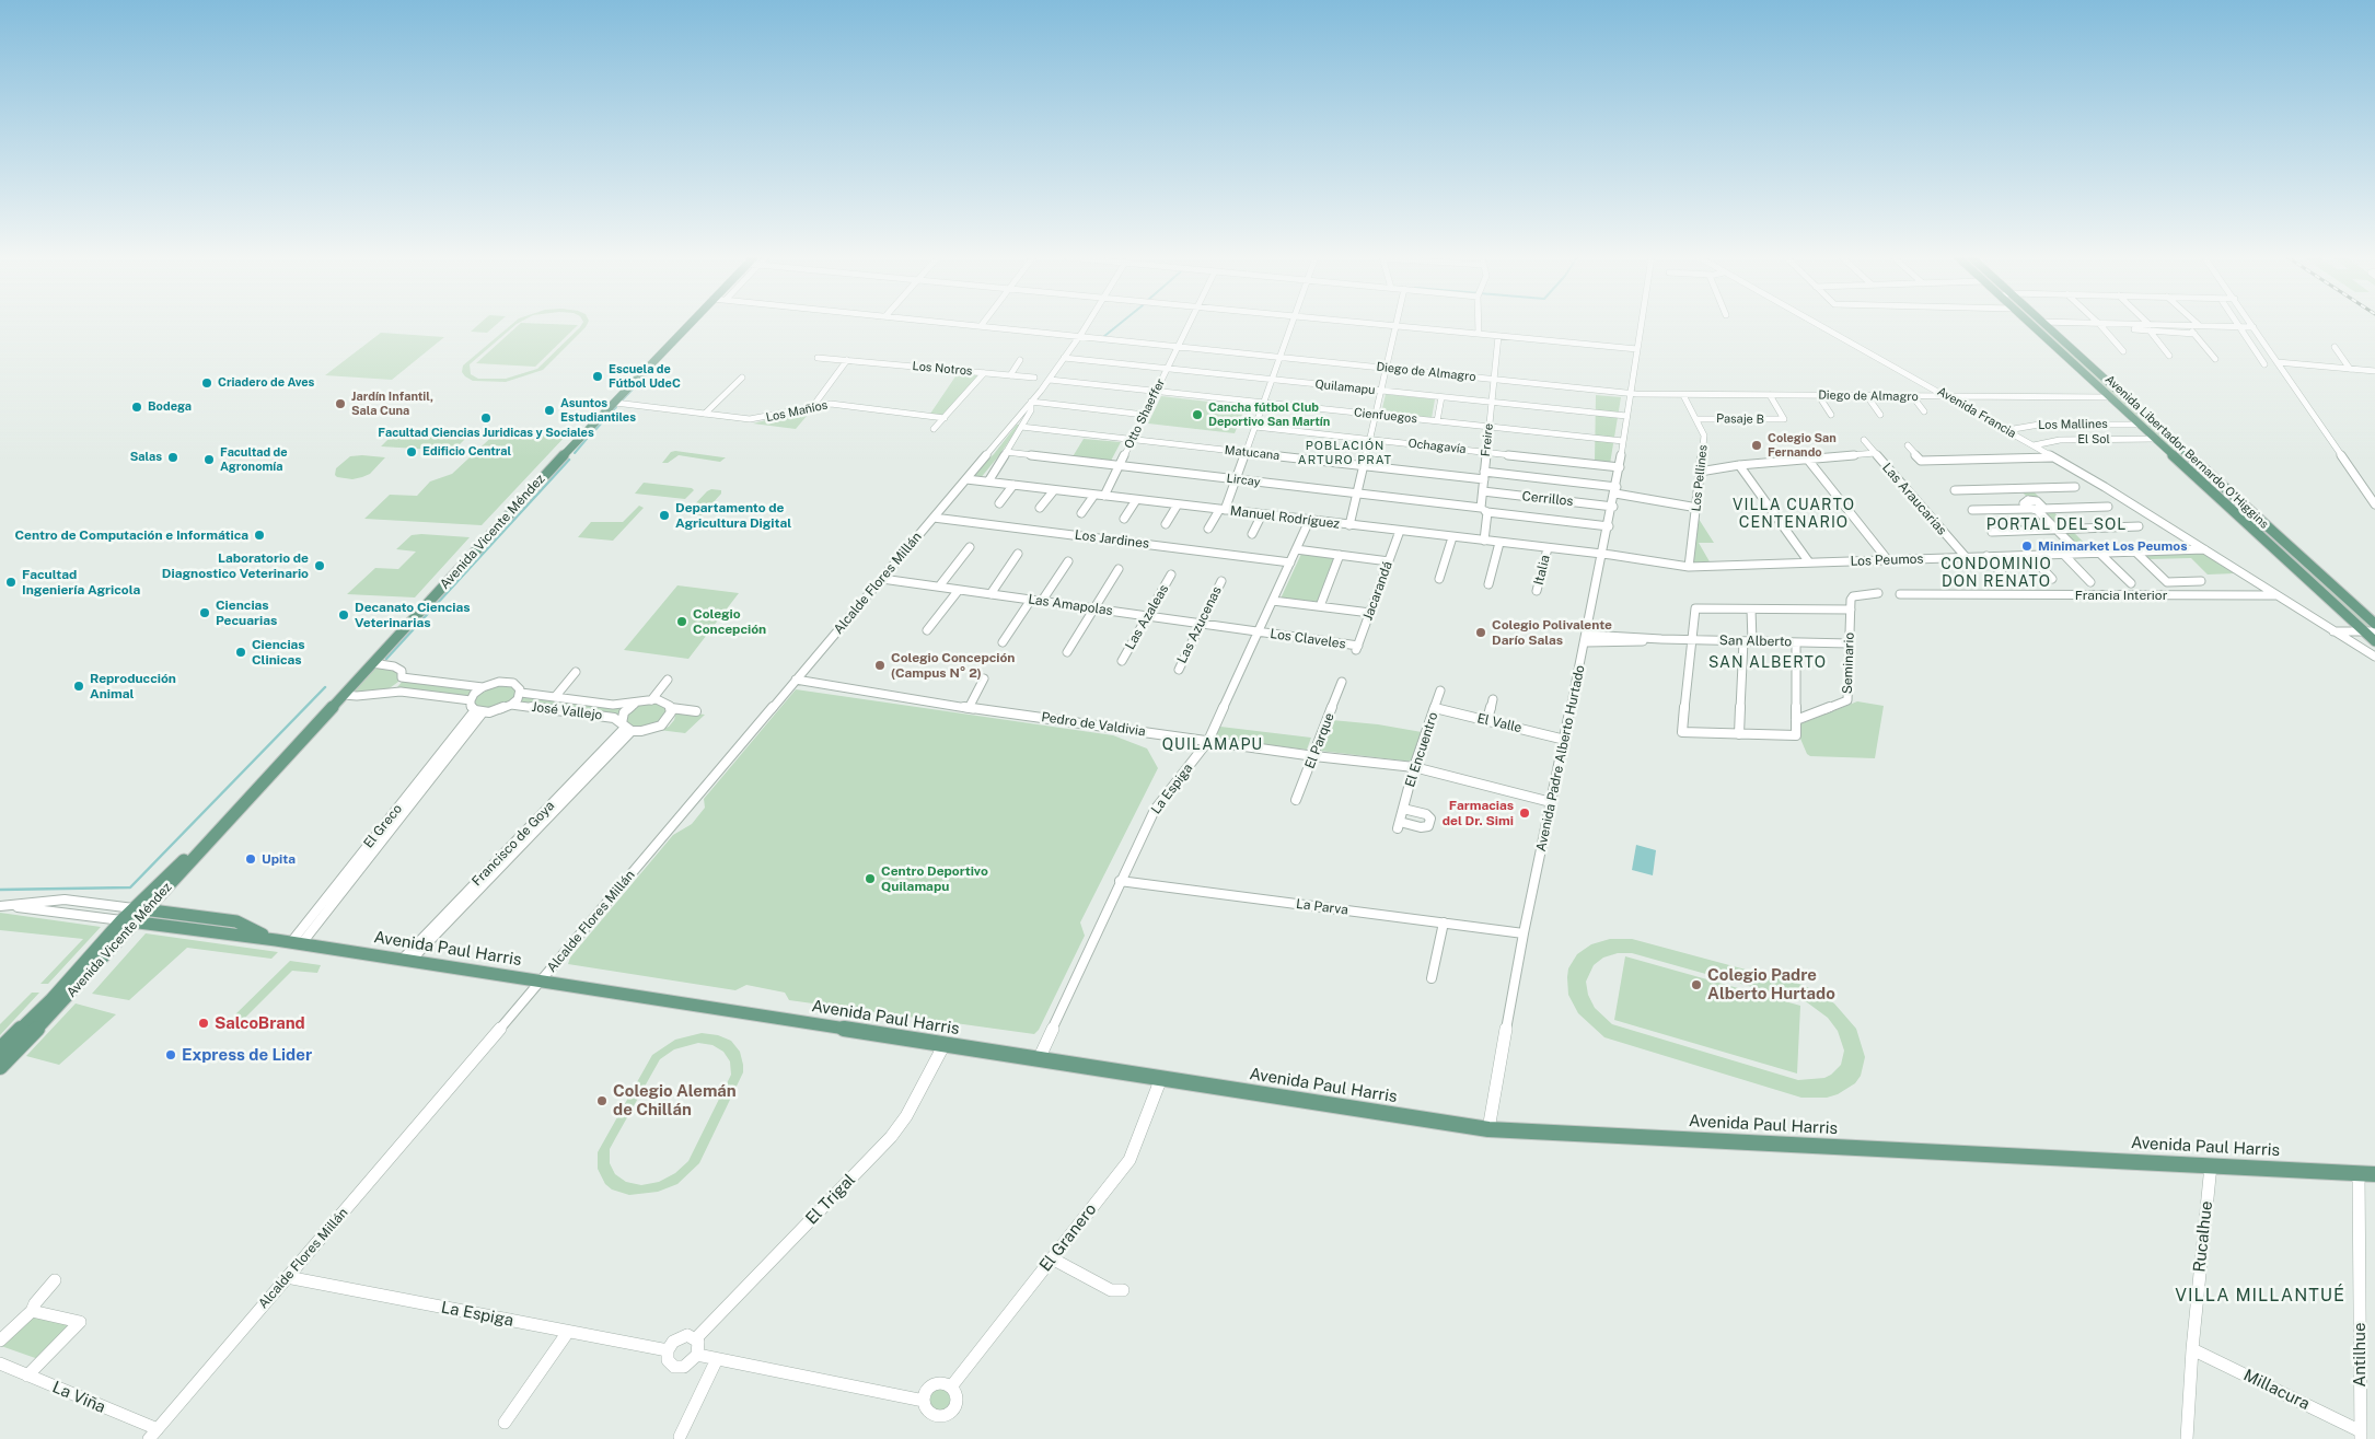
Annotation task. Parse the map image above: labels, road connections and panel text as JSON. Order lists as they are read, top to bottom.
{
  "streets": {
    "main road": ["Avenida Libertador Bernardo O'Higgins", "Avenida Vicente Méndez", "Avenida Paul Harris"],
    "street": [
      "Los Notros",
      "Diego de Almagro",
      "Quilamapu",
      "Los Mañíos",
      "Avenida Francia",
      "Otto Shaeffer",
      "Cienfuegos",
      "Pasaje B",
      "Los Mallines",
      "Freire",
      "El Sol",
      "Ochagavía",
      "Matucana",
      "Los Pellines",
      "Lircay",
      "Cerrillos",
      "Las Araucarias",
      "Manuel Rodríguez",
      "Los Jardines",
      "Los Peumos",
      "Italia",
      "Alcalde Flores Millán",
      "Jacarandá",
      "Francia Interior",
      "Las Amapolas",
      "Las Azaleas",
      "Las Azucenas",
      "Los Claveles",
      "San Alberto",
      "Seminario",
      "José Vallejo",
      "El Valle",
      "Pedro de Valdivia",
      "El Parque",
      "El Encuentro",
      "Avenida Padre Alberto Hurtado",
      "La Espiga",
      "El Greco",
      "Francisco de Goya",
      "La Parva",
      "El Trigal",
      "Rucalhue",
      "El Granero",
      "Antilhue",
      "Millacura",
      "La Viña"
    ]
  },
  "crossings": [
    ["Diego de Almagro", "Avenida Francia"],
    ["Diego de Almagro", "Otto Shaeffer"],
    ["Diego de Almagro", "Pasaje B"],
    ["Diego de Almagro", "Freire"],
    ["Diego de Almagro", "Avenida Libertador Bernardo O'Higgins"],
    ["Diego de Almagro", "Los Pellines"],
    ["Diego de Almagro", "Alcalde Flores Millán"],
    ["Diego de Almagro", "Avenida Padre Alberto Hurtado"],
    ["Quilamapu", "Otto Shaeffer"],
    ["Quilamapu", "Freire"],
    ["Quilamapu", "Alcalde Flores Millán"],
    ["Quilamapu", "Avenida Padre Alberto Hurtado"],
    ["Los Mañíos", "Avenida Vicente Méndez"],
    ["Avenida Francia", "Los Mallines"],
    ["Avenida Francia", "El Sol"],
    ["Avenida Francia", "Los Peumos"],
    ["Avenida Francia", "Francia Interior"],
    ["Otto Shaeffer", "Cienfuegos"],
    ["Otto Shaeffer", "Matucana"],
    ["Otto Shaeffer", "Lircay"],
    ["Otto Shaeffer", "Manuel Rodríguez"],
    ["Cienfuegos", "Freire"],
    ["Cienfuegos", "Alcalde Flores Millán"],
    ["Cienfuegos", "Avenida Padre Alberto Hurtado"],
    ["Pasaje B", "Los Pellines"],
    ["Los Mallines", "Avenida Libertador Bernardo O'Higgins"],
    ["Freire", "Ochagavía"],
    ["Freire", "Matucana"],
    ["Freire", "Lircay"],
    ["Freire", "Cerrillos"],
    ["Freire", "Manuel Rodríguez"],
    ["El Sol", "Avenida Libertador Bernardo O'Higgins"],
    ["Ochagavía", "Avenida Padre Alberto Hurtado"],
    ["Matucana", "Alcalde Flores Millán"],
    ["Matucana", "Avenida Padre Alberto Hurtado"],
    ["Los Pellines", "Los Peumos"],
    ["Lircay", "Alcalde Flores Millán"],
    ["Lircay", "Avenida Padre Alberto Hurtado"],
    ["Cerrillos", "Avenida Padre Alberto Hurtado"],
    ["Las Araucarias", "Los Peumos"],
    ["Manuel Rodríguez", "Los Peumos"],
    ["Manuel Rodríguez", "Italia"],
    ["Manuel Rodríguez", "Alcalde Flores Millán"],
    ["Manuel Rodríguez", "Jacarandá"],
    ["Manuel Rodríguez", "Avenida Padre Alberto Hurtado"],
    ["Manuel Rodríguez", "La Espiga"],
    ["Avenida Vicente Méndez", "José Vallejo"],
    ["Avenida Vicente Méndez", "Avenida Paul Harris"],
    ["Los Jardines", "Alcalde Flores Millán"],
    ["Los Jardines", "La Espiga"],
    ["Los Peumos", "Avenida Padre Alberto Hurtado"],
    ["Alcalde Flores Millán", "Las Amapolas"],
    ["Alcalde Flores Millán", "Pedro de Valdivia"],
    ["Alcalde Flores Millán", "La Espiga"],
    ["Alcalde Flores Millán", "Avenida Paul Harris"],
    ["Alcalde Flores Millán", "La Viña"],
    ["Jacarandá", "Los Claveles"],
    ["Las Amapolas", "Las Azaleas"],
    ["Las Amapolas", "Las Azucenas"],
    ["Las Amapolas", "Los Claveles"],
    ["Las Amapolas", "La Espiga"],
    ["Los Claveles", "La Espiga"],
    ["San Alberto", "Seminario"],
    ["San Alberto", "Avenida Padre Alberto Hurtado"],
    ["José Vallejo", "El Greco"],
    ["José Vallejo", "Francisco de Goya"],
    ["El Valle", "El Encuentro"],
    ["El Valle", "Avenida Padre Alberto Hurtado"],
    ["Pedro de Valdivia", "El Parque"],
    ["Pedro de Valdivia", "El Encuentro"],
    ["Pedro de Valdivia", "Avenida Padre Alberto Hurtado"],
    ["Pedro de Valdivia", "La Espiga"],
    ["Avenida Padre Alberto Hurtado", "La Parva"],
    ["Avenida Padre Alberto Hurtado", "Avenida Paul Harris"],
    ["La Espiga", "La Parva"],
    ["La Espiga", "Avenida Paul Harris"],
    ["La Espiga", "El Trigal"],
    ["El Greco", "Avenida Paul Harris"],
    ["Francisco de Goya", "Avenida Paul Harris"],
    ["Avenida Paul Harris", "El Trigal"],
    ["Avenida Paul Harris", "Rucalhue"],
    ["Avenida Paul Harris", "El Granero"],
    ["Avenida Paul Harris", "Antilhue"],
    ["Rucalhue", "Millacura"],
    ["Antilhue", "Millacura"]
  ],
  "districts": [
    "POBLACIÓN ARTURO PRAT",
    "VILLA CUARTO CENTENARIO",
    "PORTAL DEL SOL",
    "CONDOMINIO DON RENATO",
    "SAN ALBERTO",
    "QUILAMAPU",
    "VILLA MILLANTUÉ"
  ],
  "places": [
    "Escuela de Fútbol UdeC",
    "Criadero de Aves",
    "Jardín Infantil, Sala Cuna",
    "Bodega",
    "Asuntos Estudiantiles",
    "Cancha fútbol Club Deportivo San Martín",
    "Facultad Ciencias Juridicas y Sociales",
    "Colegio San Fernando",
    "Edificio Central",
    "Salas",
    "Facultad de Agronomía",
    "Departamento de Agricultura Digital",
    "Centro de Computación e Informática",
    "Minimarket Los Peumos",
    "Laboratorio de Diagnostico Veterinario",
    "Facultad Ingeniería Agricola",
    "Ciencias Pecuarias",
    "Decanato Ciencias Veterinarias",
    "Colegio Concepción",
    "Colegio Polivalente Darío Salas",
    "Ciencias Clinicas",
    "Colegio Concepción (Campus N° 2)",
    "Reproducción Animal",
    "Farmacias del Dr. Simi",
    "Upita",
    "Centro Deportivo Quilamapu",
    "Colegio Padre Alberto Hurtado",
    "SalcoBrand",
    "Express de Lider",
    "Colegio Alemán de Chillán"
  ]
}
